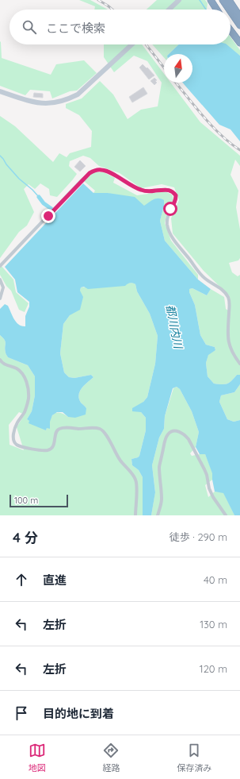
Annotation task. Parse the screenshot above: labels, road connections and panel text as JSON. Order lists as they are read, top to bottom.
{
  "water": ["都川内川"],
  "scale_bar": "100 m",
  "north": "top",
  "page": {
    "search": "ここで検索",
    "scale": "100 m",
    "heading": ["4 分", "徒歩 · 290 m"],
    "list": [
      ["直進", "40 m"],
      ["左折", "130 m"],
      ["左折", "120 m"],
      "目的地に到着"
    ],
    "nav": ["地図", "経路", "保存済み"]
  }
}
